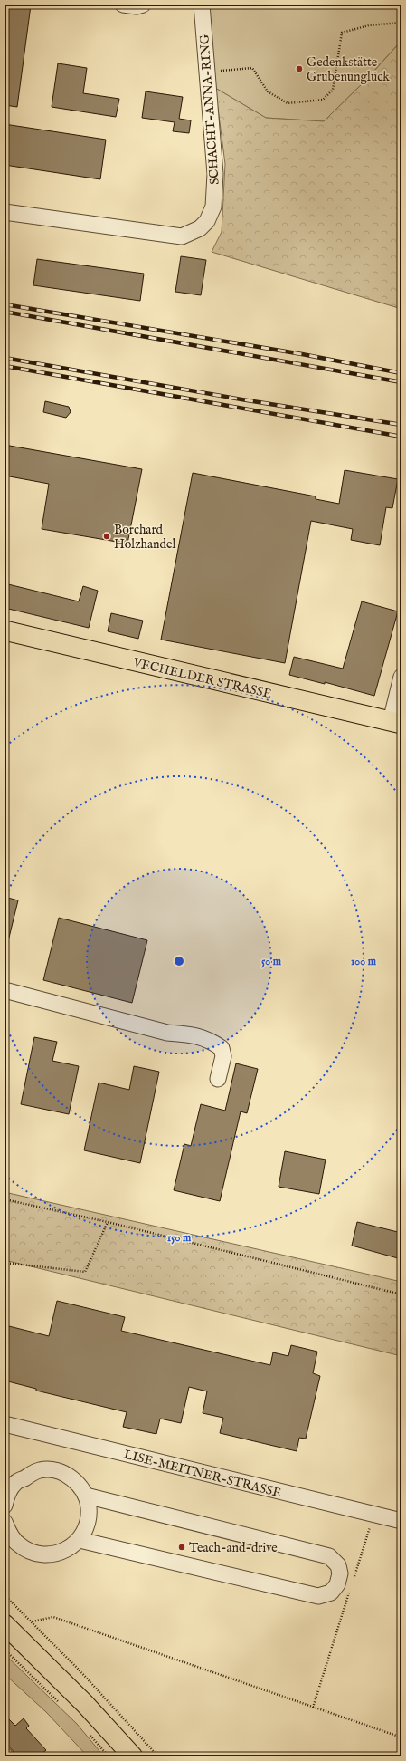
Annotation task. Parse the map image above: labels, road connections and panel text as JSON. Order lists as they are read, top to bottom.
{
  "streets": {
    "main road": ["VECHELDER STRASSE"],
    "street": ["SCHACHT-ANNA-RING", "LISE-MEITNER-STRASSE"]
  },
  "places": ["Gedenkstätte Grubenunglück", "Borchard Holzhandel", "Teach-and-drive"],
  "rings": ["50 m", "100 m", "150 m"]
}
